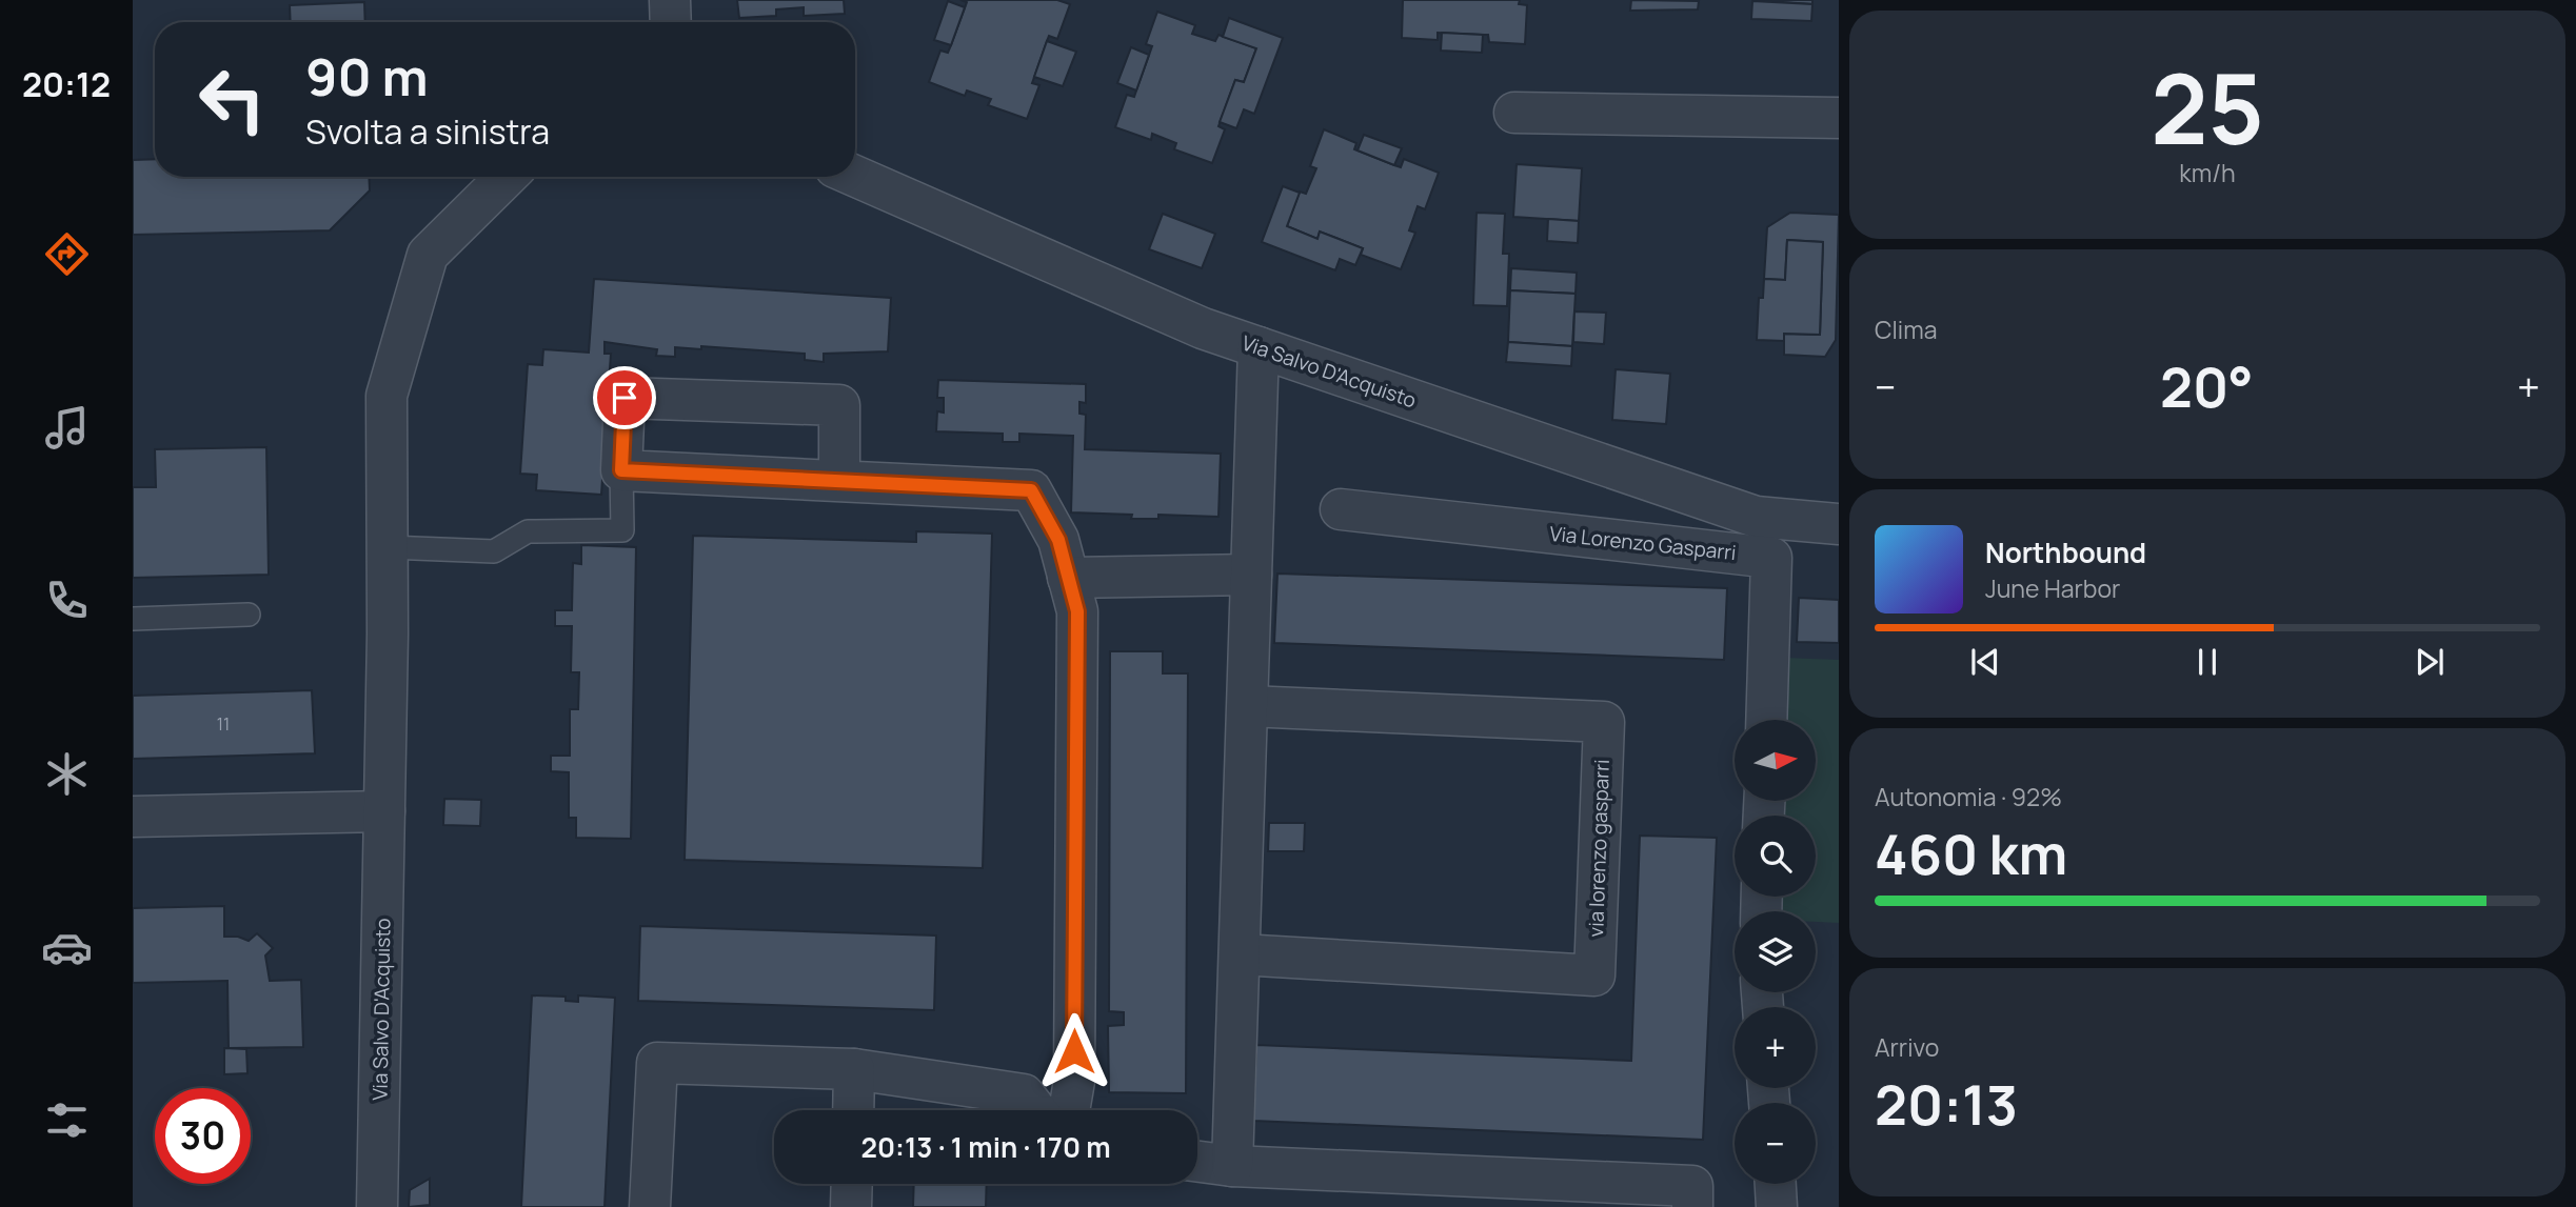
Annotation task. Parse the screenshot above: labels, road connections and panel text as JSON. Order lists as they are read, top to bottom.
{
  "streets": {
    "street": ["Via Salvo D'Acquisto", "Via Lorenzo Gasparri", "via lorenzo gasparri"]
  },
  "house_numbers": ["11"],
  "north": "right",
  "page": {
    "tabs": "20:12",
    "tile": [
      ["25", "km/h"],
      "Clima",
      ["Autonomia · 92%", "460 km"],
      ["Arrivo", "20:13"]
    ],
    "turn": ["90 m", "Svolta a sinistra"],
    "heat": ["−", "20°", "+"],
    "song": ["Northbound", "June Harbor"],
    "map_buttons": ["+", "−"],
    "limit": "30",
    "trip": "20:13 · 1 min · 170 m"
  }
}
